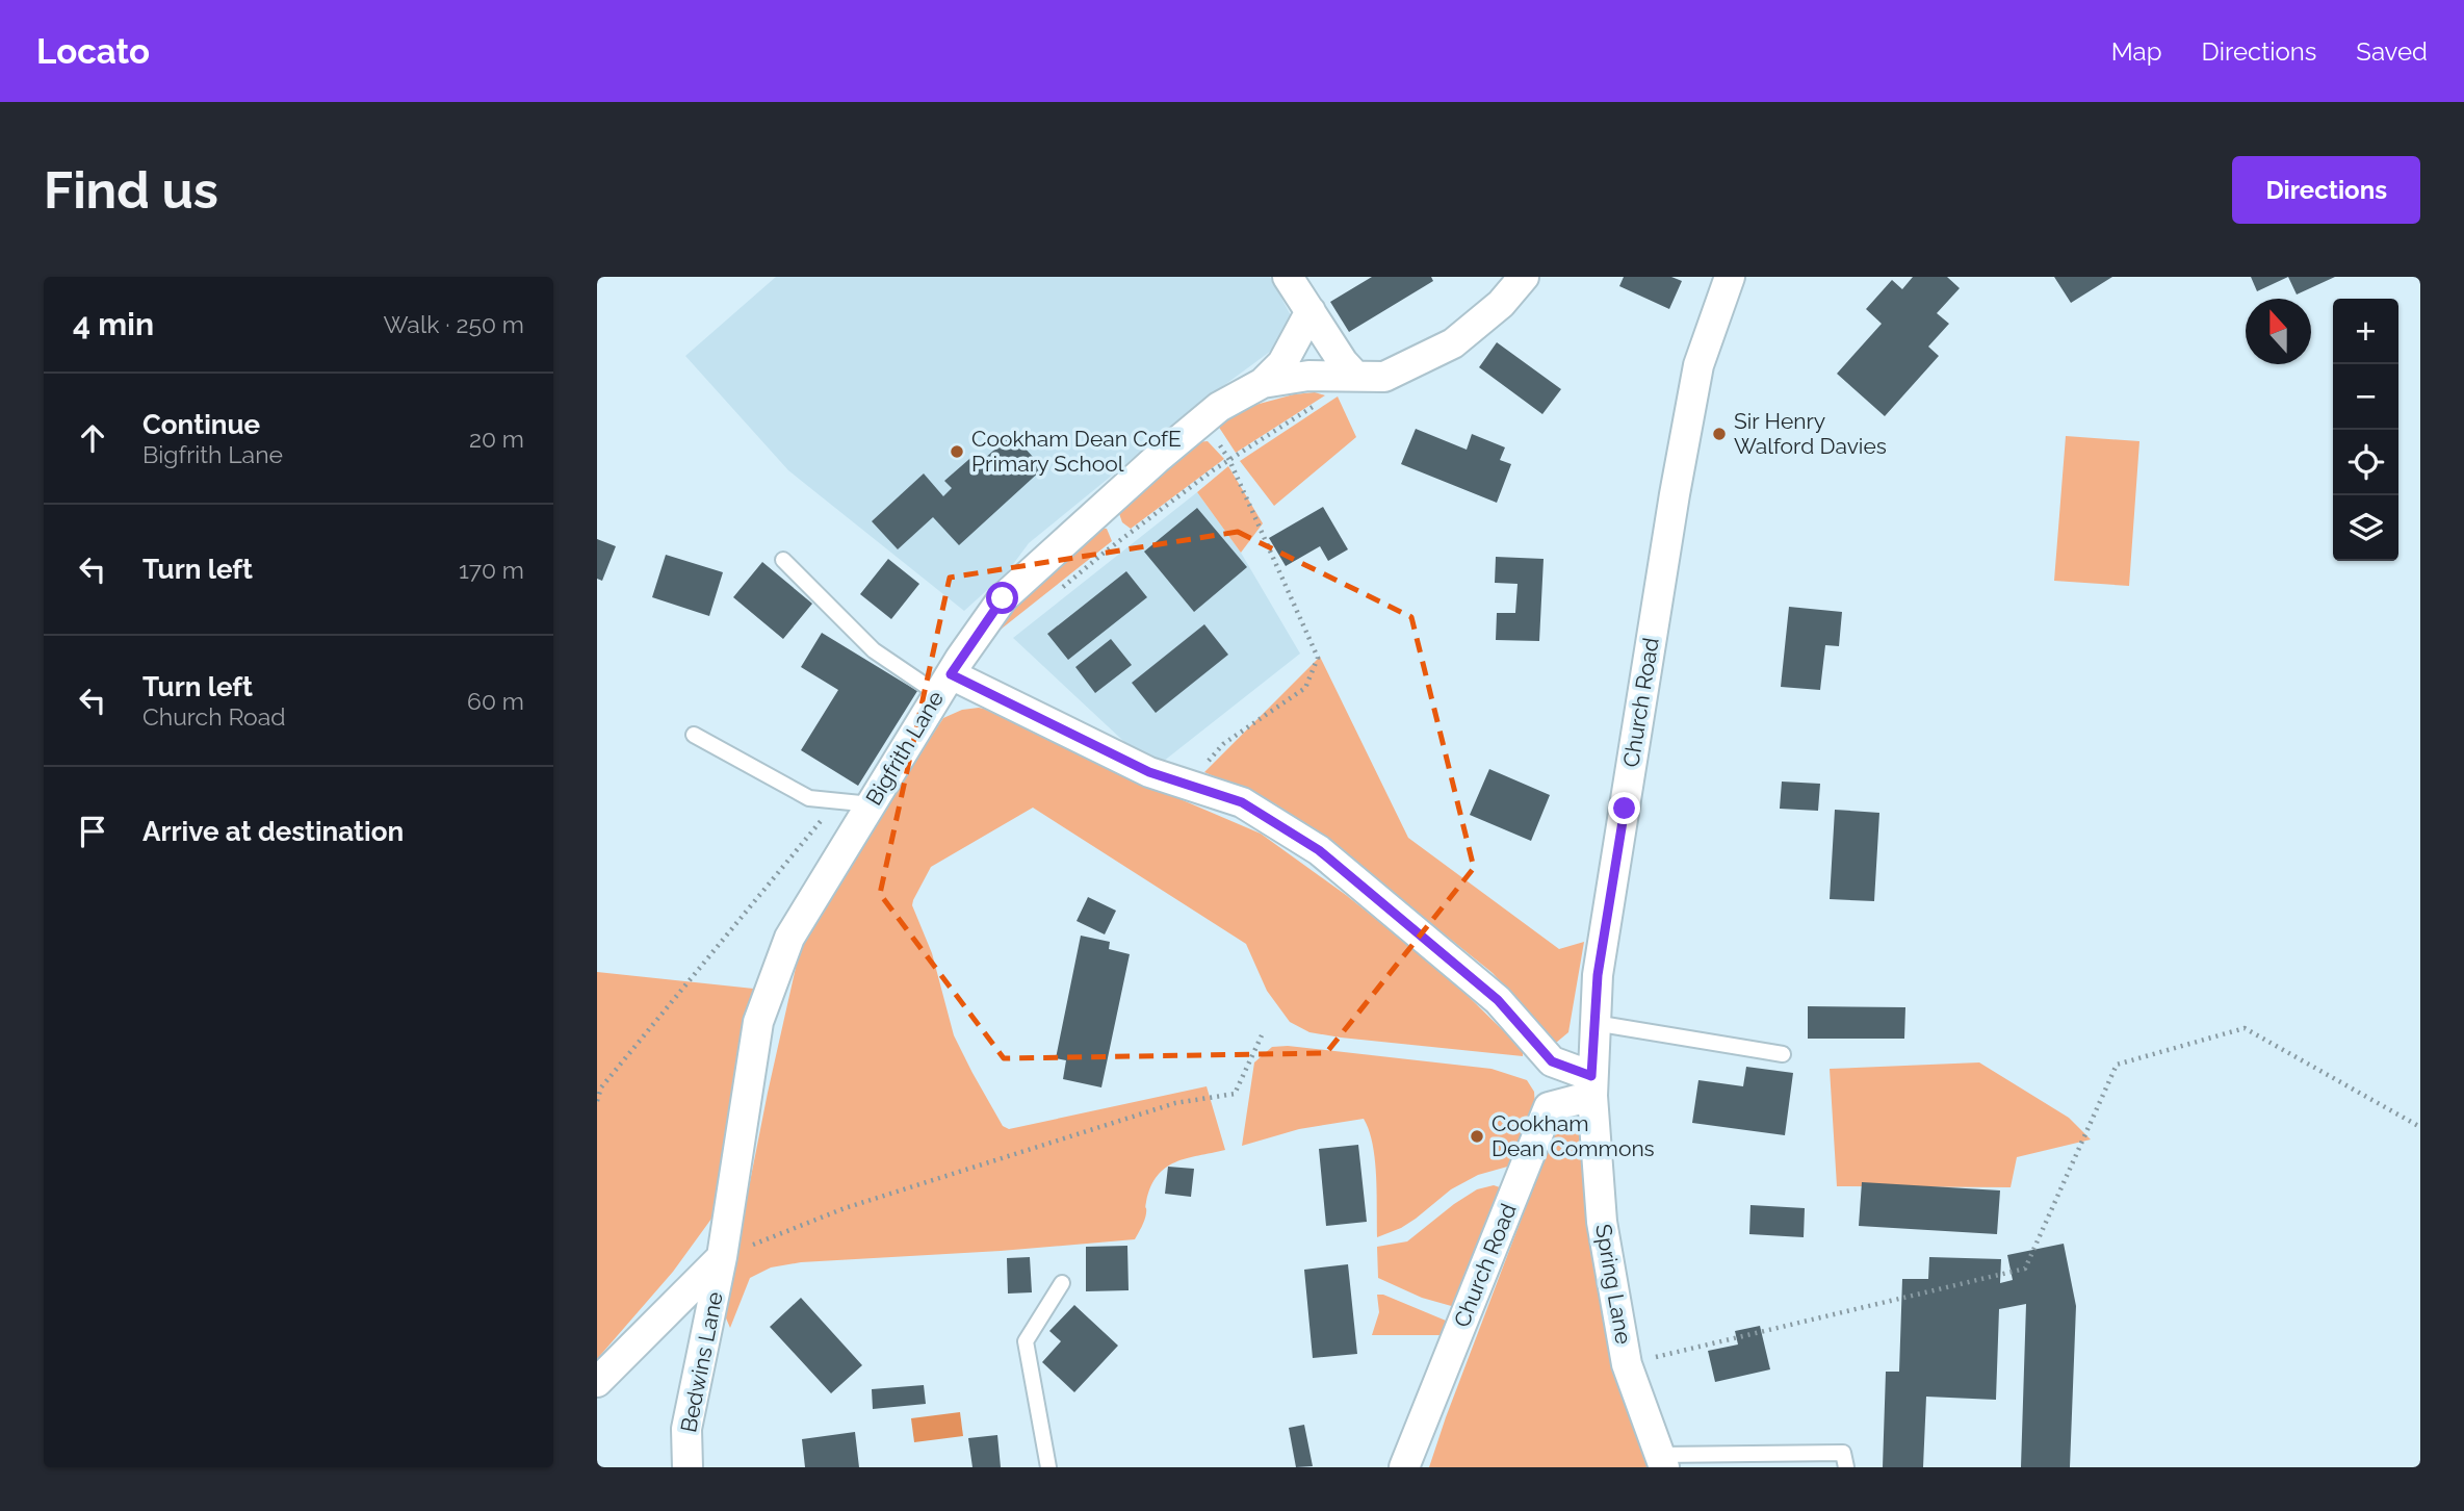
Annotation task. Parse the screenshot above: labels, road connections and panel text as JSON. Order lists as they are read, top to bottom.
{
  "streets": {
    "street": [
      "Church Road",
      "Bigfrith Lane",
      "Spring Lane",
      "Bedwins Lane"
    ]
  },
  "crossings": [
    ["Church Road", "Spring Lane"],
    ["Bigfrith Lane", "Bedwins Lane"]
  ],
  "places": ["Sir Henry Walford Davies", "Cookham Dean CofE Primary School", "Cookham Dean Commons"],
  "north": "top",
  "page": {
    "header": "Locato",
    "nav": ["Map", "Directions", "Saved"],
    "buttons": "Directions",
    "title": "Find us",
    "heading": ["4 min", "Walk · 250 m"],
    "map_buttons": ["+", "−"],
    "list": [
      ["Continue", "Bigfrith Lane", "20 m"],
      ["Turn left", "170 m"],
      ["Turn left", "Church Road", "60 m"],
      "Arrive at destination"
    ]
  }
}
